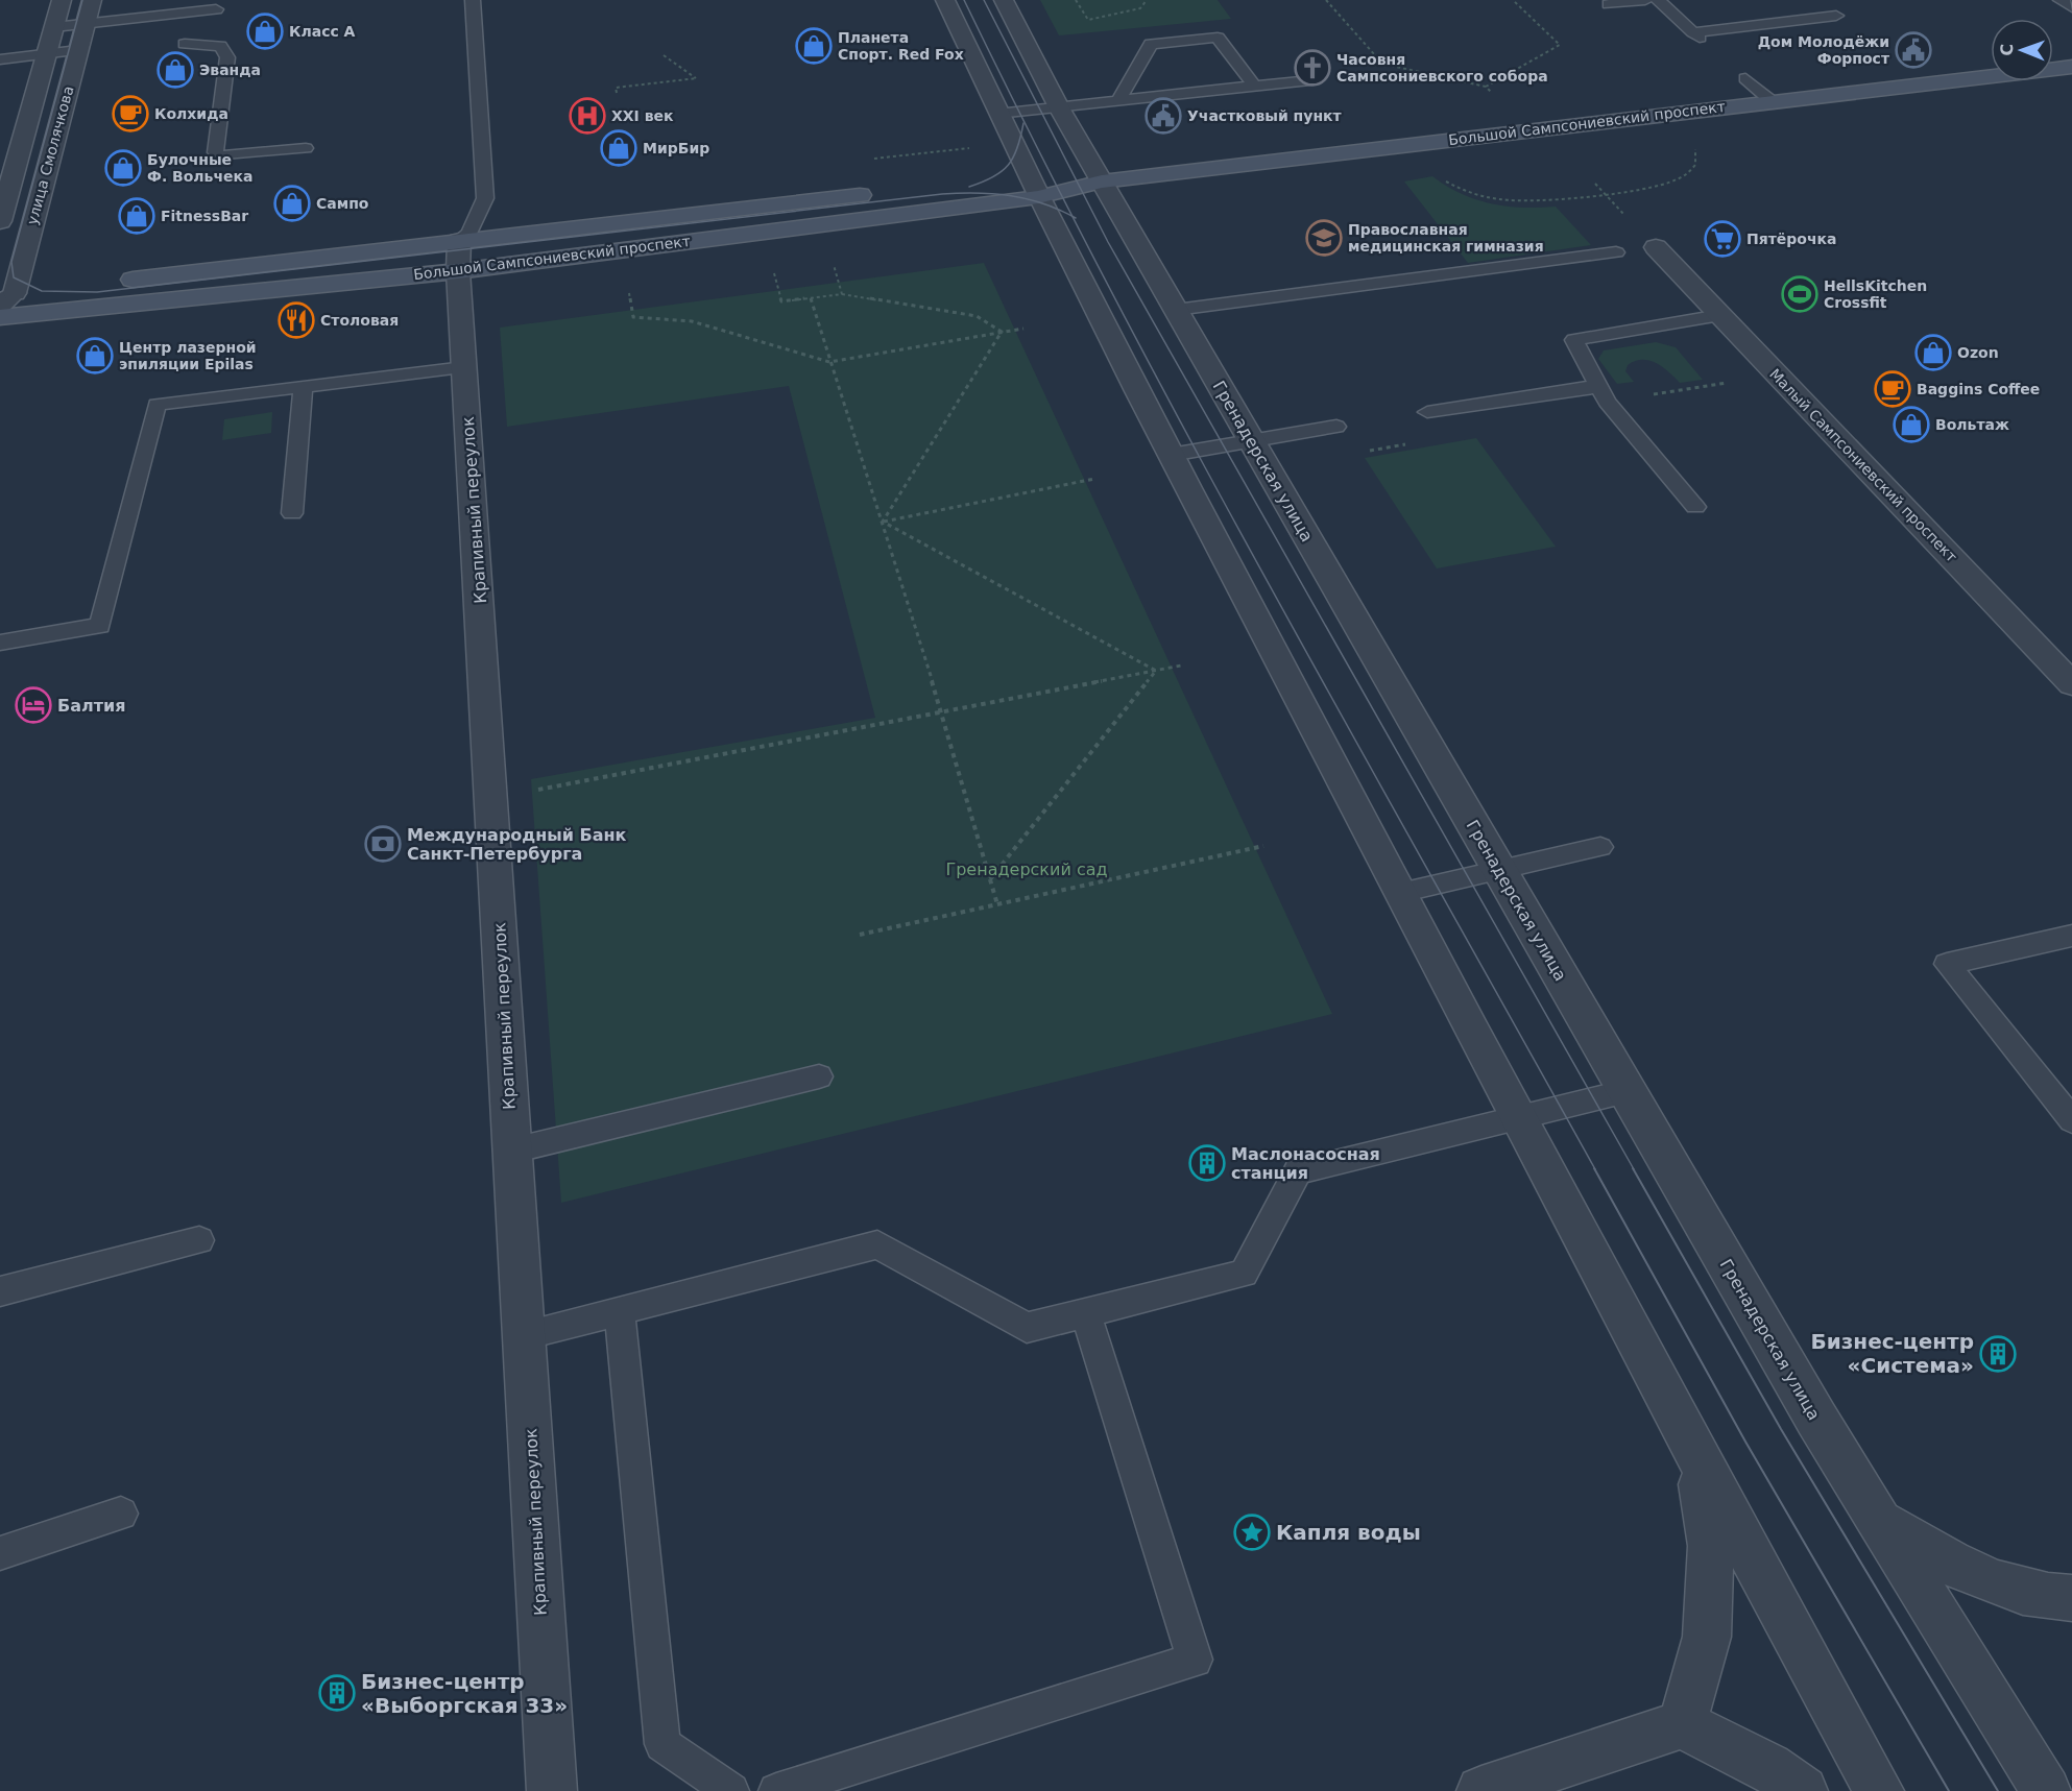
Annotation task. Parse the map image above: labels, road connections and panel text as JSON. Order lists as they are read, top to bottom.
{
  "streets": {
    "main road": ["Большой Сампсониевский проспект"],
    "street": [
      "улица Смолячкова",
      "Гренадерская улица",
      "Малый Сампсониевский проспект",
      "Крапивный переулок"
    ]
  },
  "crossings": [
    ["Большой Сампсониевский проспект", "Гренадерская улица"],
    ["Большой Сампсониевский проспект", "Крапивный переулок"]
  ],
  "parks": ["Гренадерский сад"],
  "places": {
    "shop": [
      "Класс А",
      "Планета Спорт. Red Fox",
      "Эванда",
      "МирБир",
      "Булочные Ф. Вольчека",
      "Сампо",
      "FitnessBar",
      "Ozon",
      "Центр лазерной эпиляции Epilas",
      "Вольтаж"
    ],
    "public building": ["Дом Молодёжи Форпост", "Участковый пункт"],
    "church": ["Часовня Сампсониевского собора"],
    "cafe": ["Колхида", "Baggins Coffee"],
    "hospital": ["XXI век"],
    "school or university": ["Православная медицинская гимназия"],
    "supermarket": ["Пятёрочка"],
    "sports": ["HellsKitchen Crossfit"],
    "restaurant": ["Столовая"],
    "hotel": ["Балтия"],
    "bank": ["Международный Банк Санкт-Петербурга"],
    "building": ["Маслонасосная станция", "Бизнес-центр «Система»", "Бизнес-центр «Выборгская 33»"],
    "place": ["Капля воды"]
  },
  "north": "left"
}
